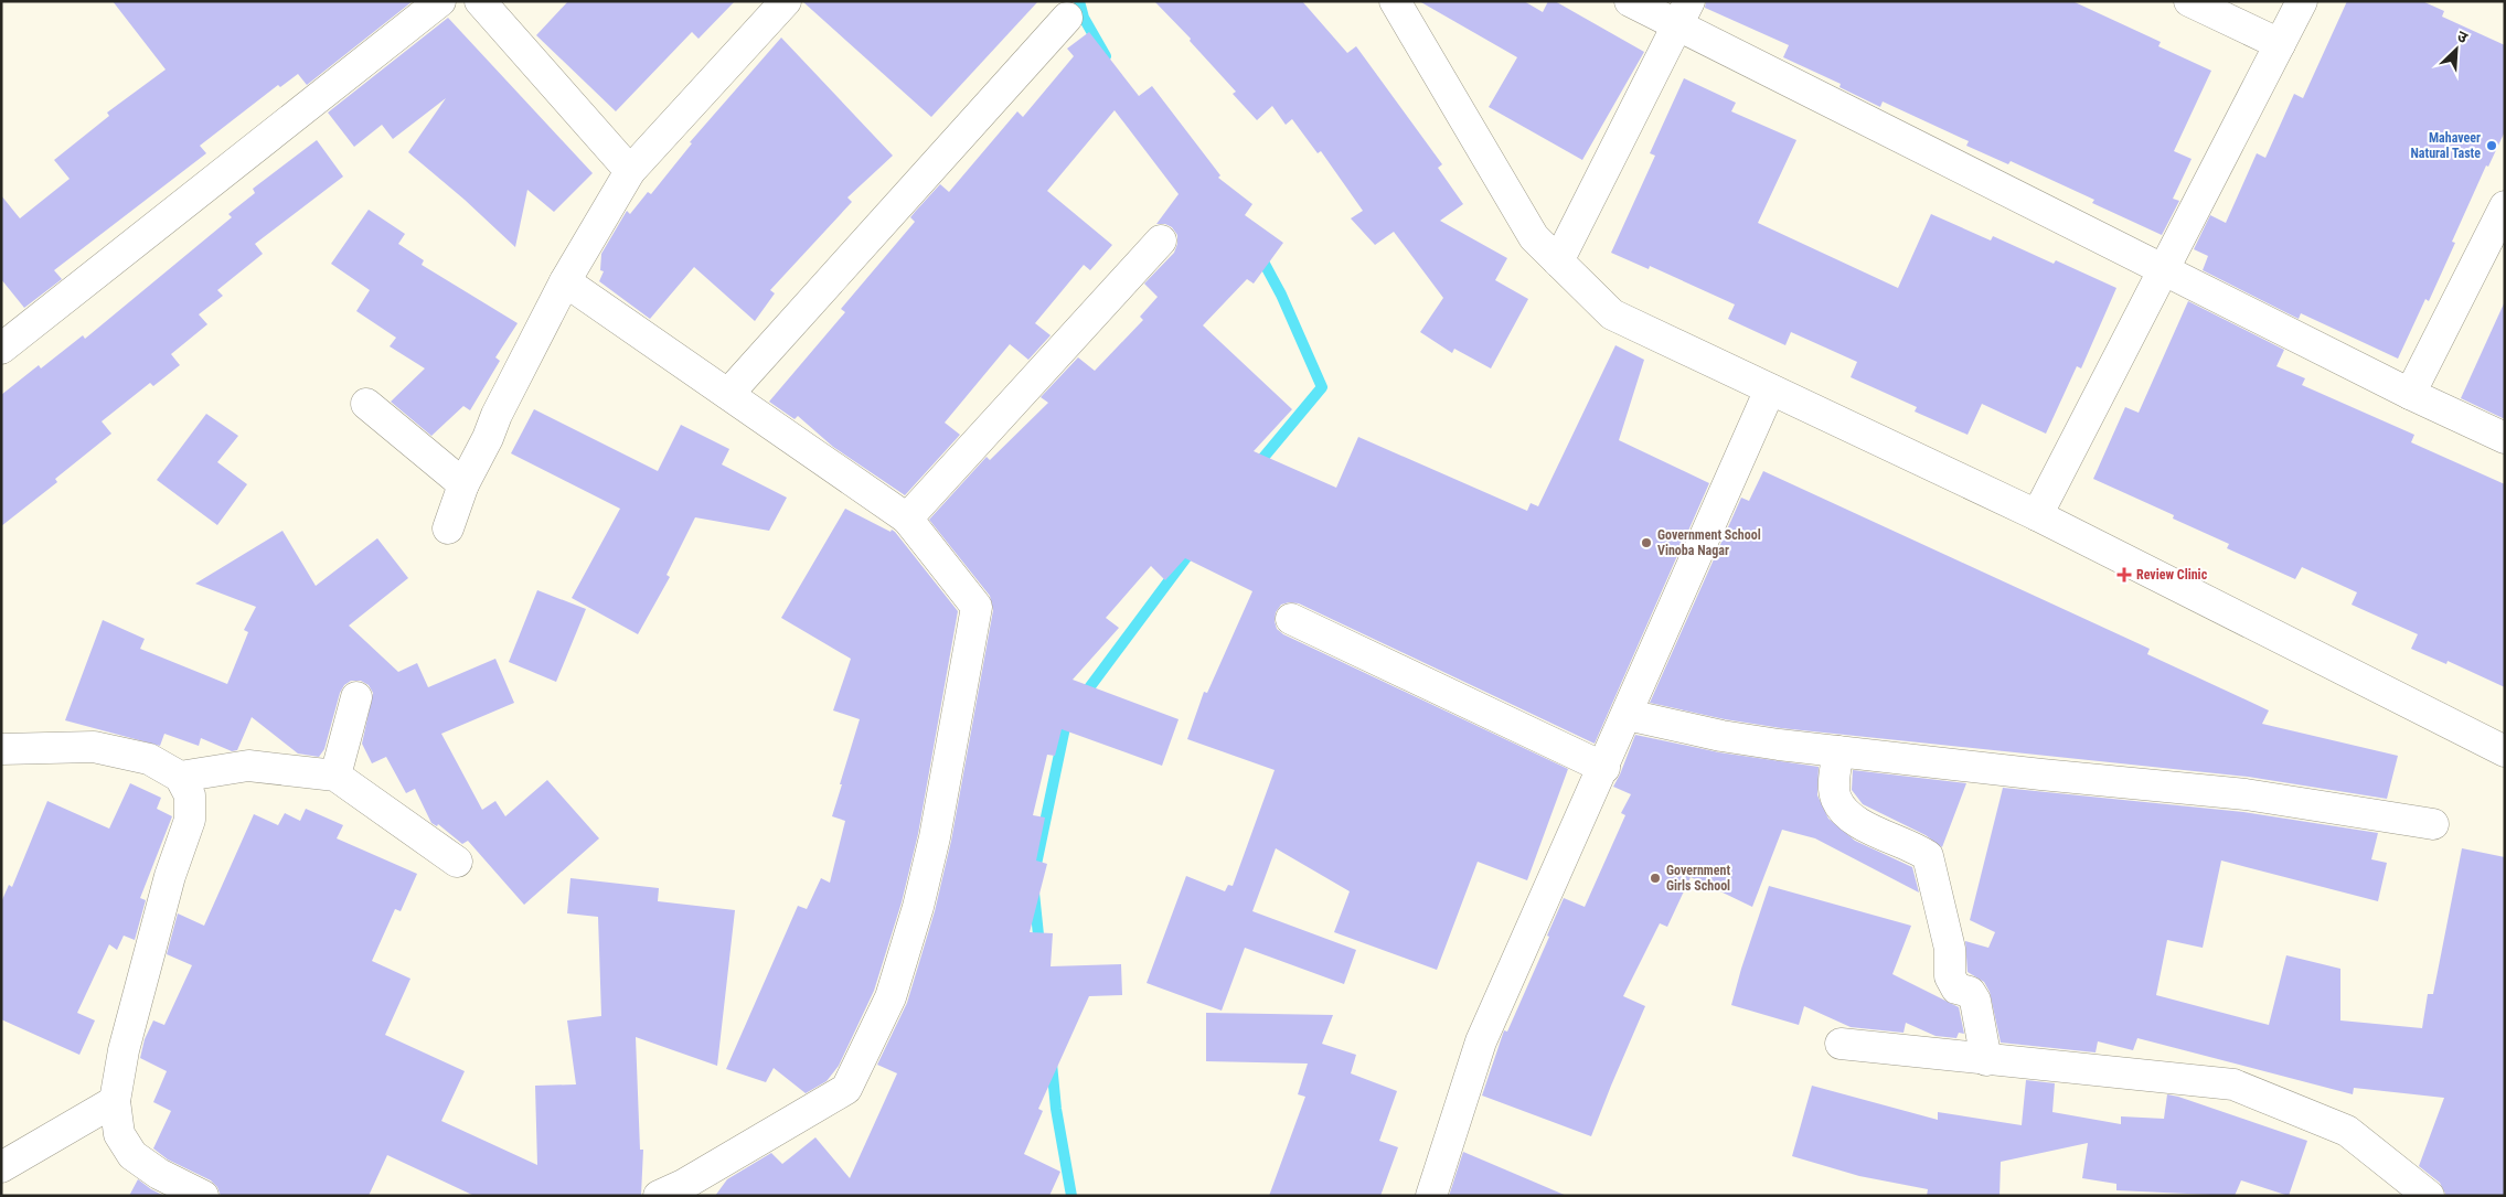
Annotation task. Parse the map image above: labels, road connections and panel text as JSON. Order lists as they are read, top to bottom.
{
  "places": {
    "other": ["Mahaveer Natural Taste", "Government School Vinoba Nagar", "Government Girls School"],
    "health": ["Review Clinic"]
  },
  "north": "top right"
}
